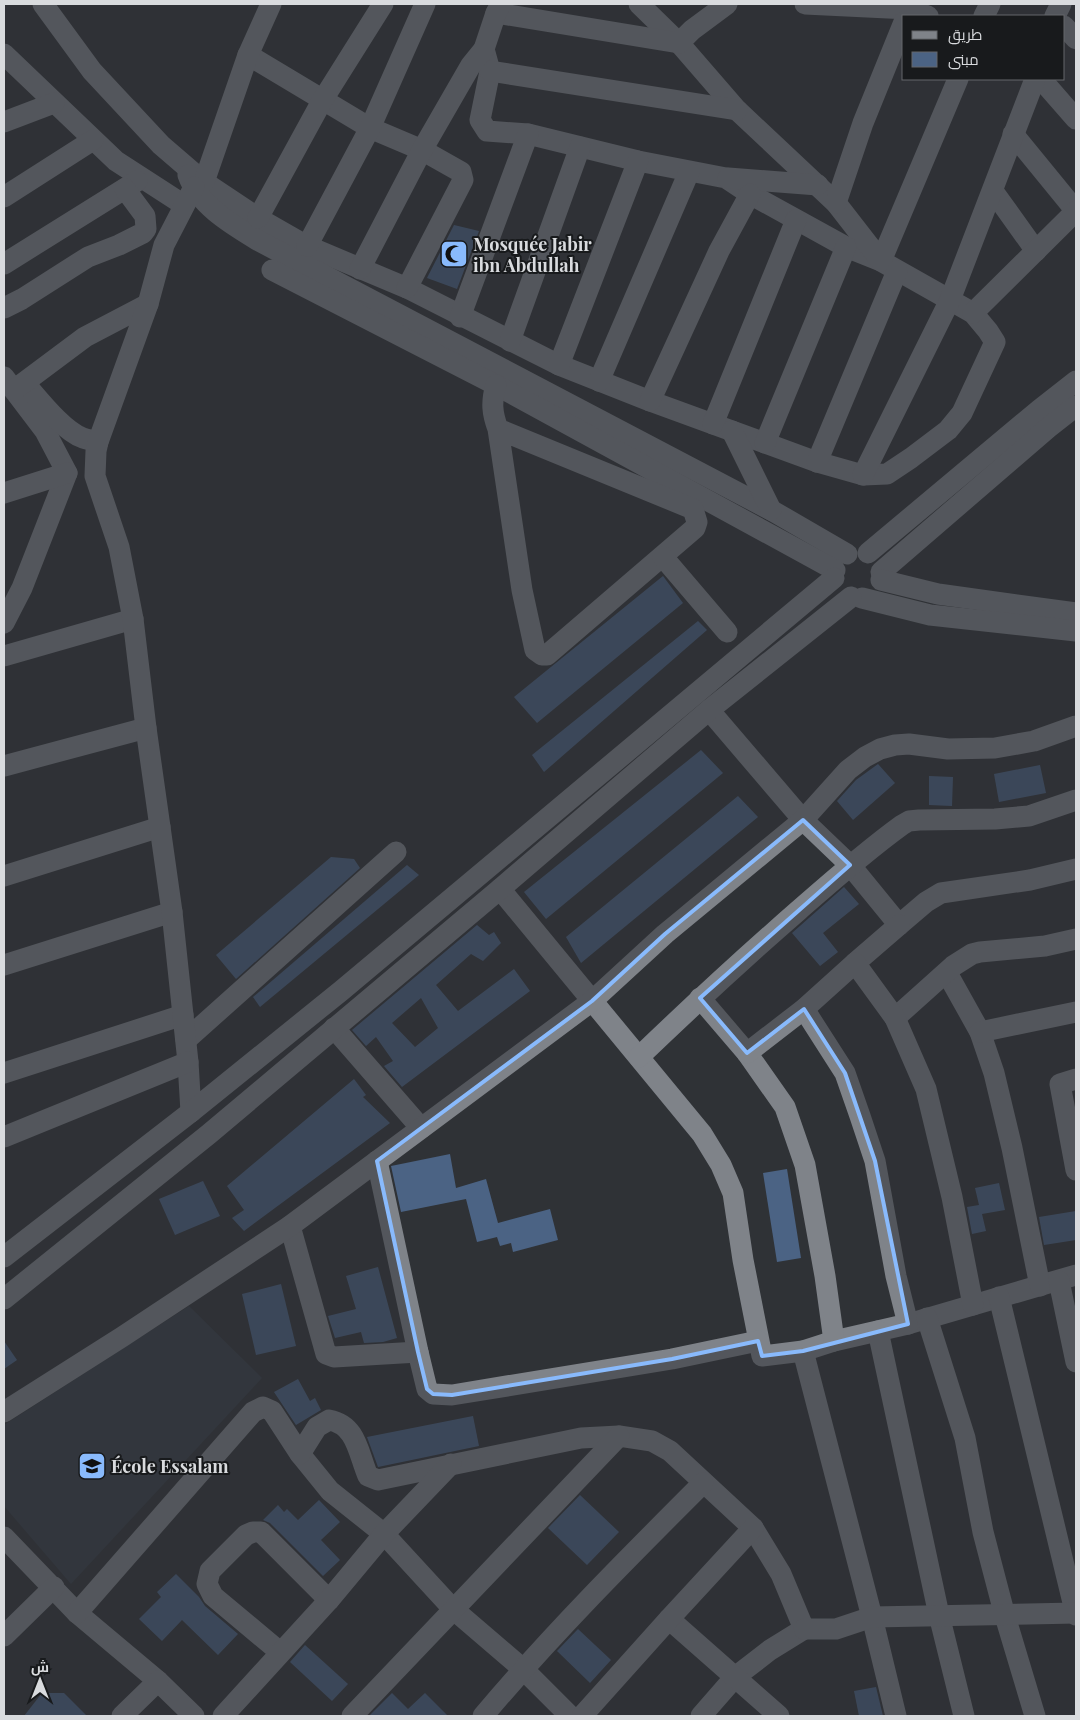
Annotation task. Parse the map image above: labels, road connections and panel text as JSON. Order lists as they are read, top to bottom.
{
  "places": {
    "mosque": ["Mosquée Jabir ibn Abdullah"],
    "school or university": ["École Essalam"]
  },
  "legend": ["طريق", "مبنى"],
  "north": "top"
}
